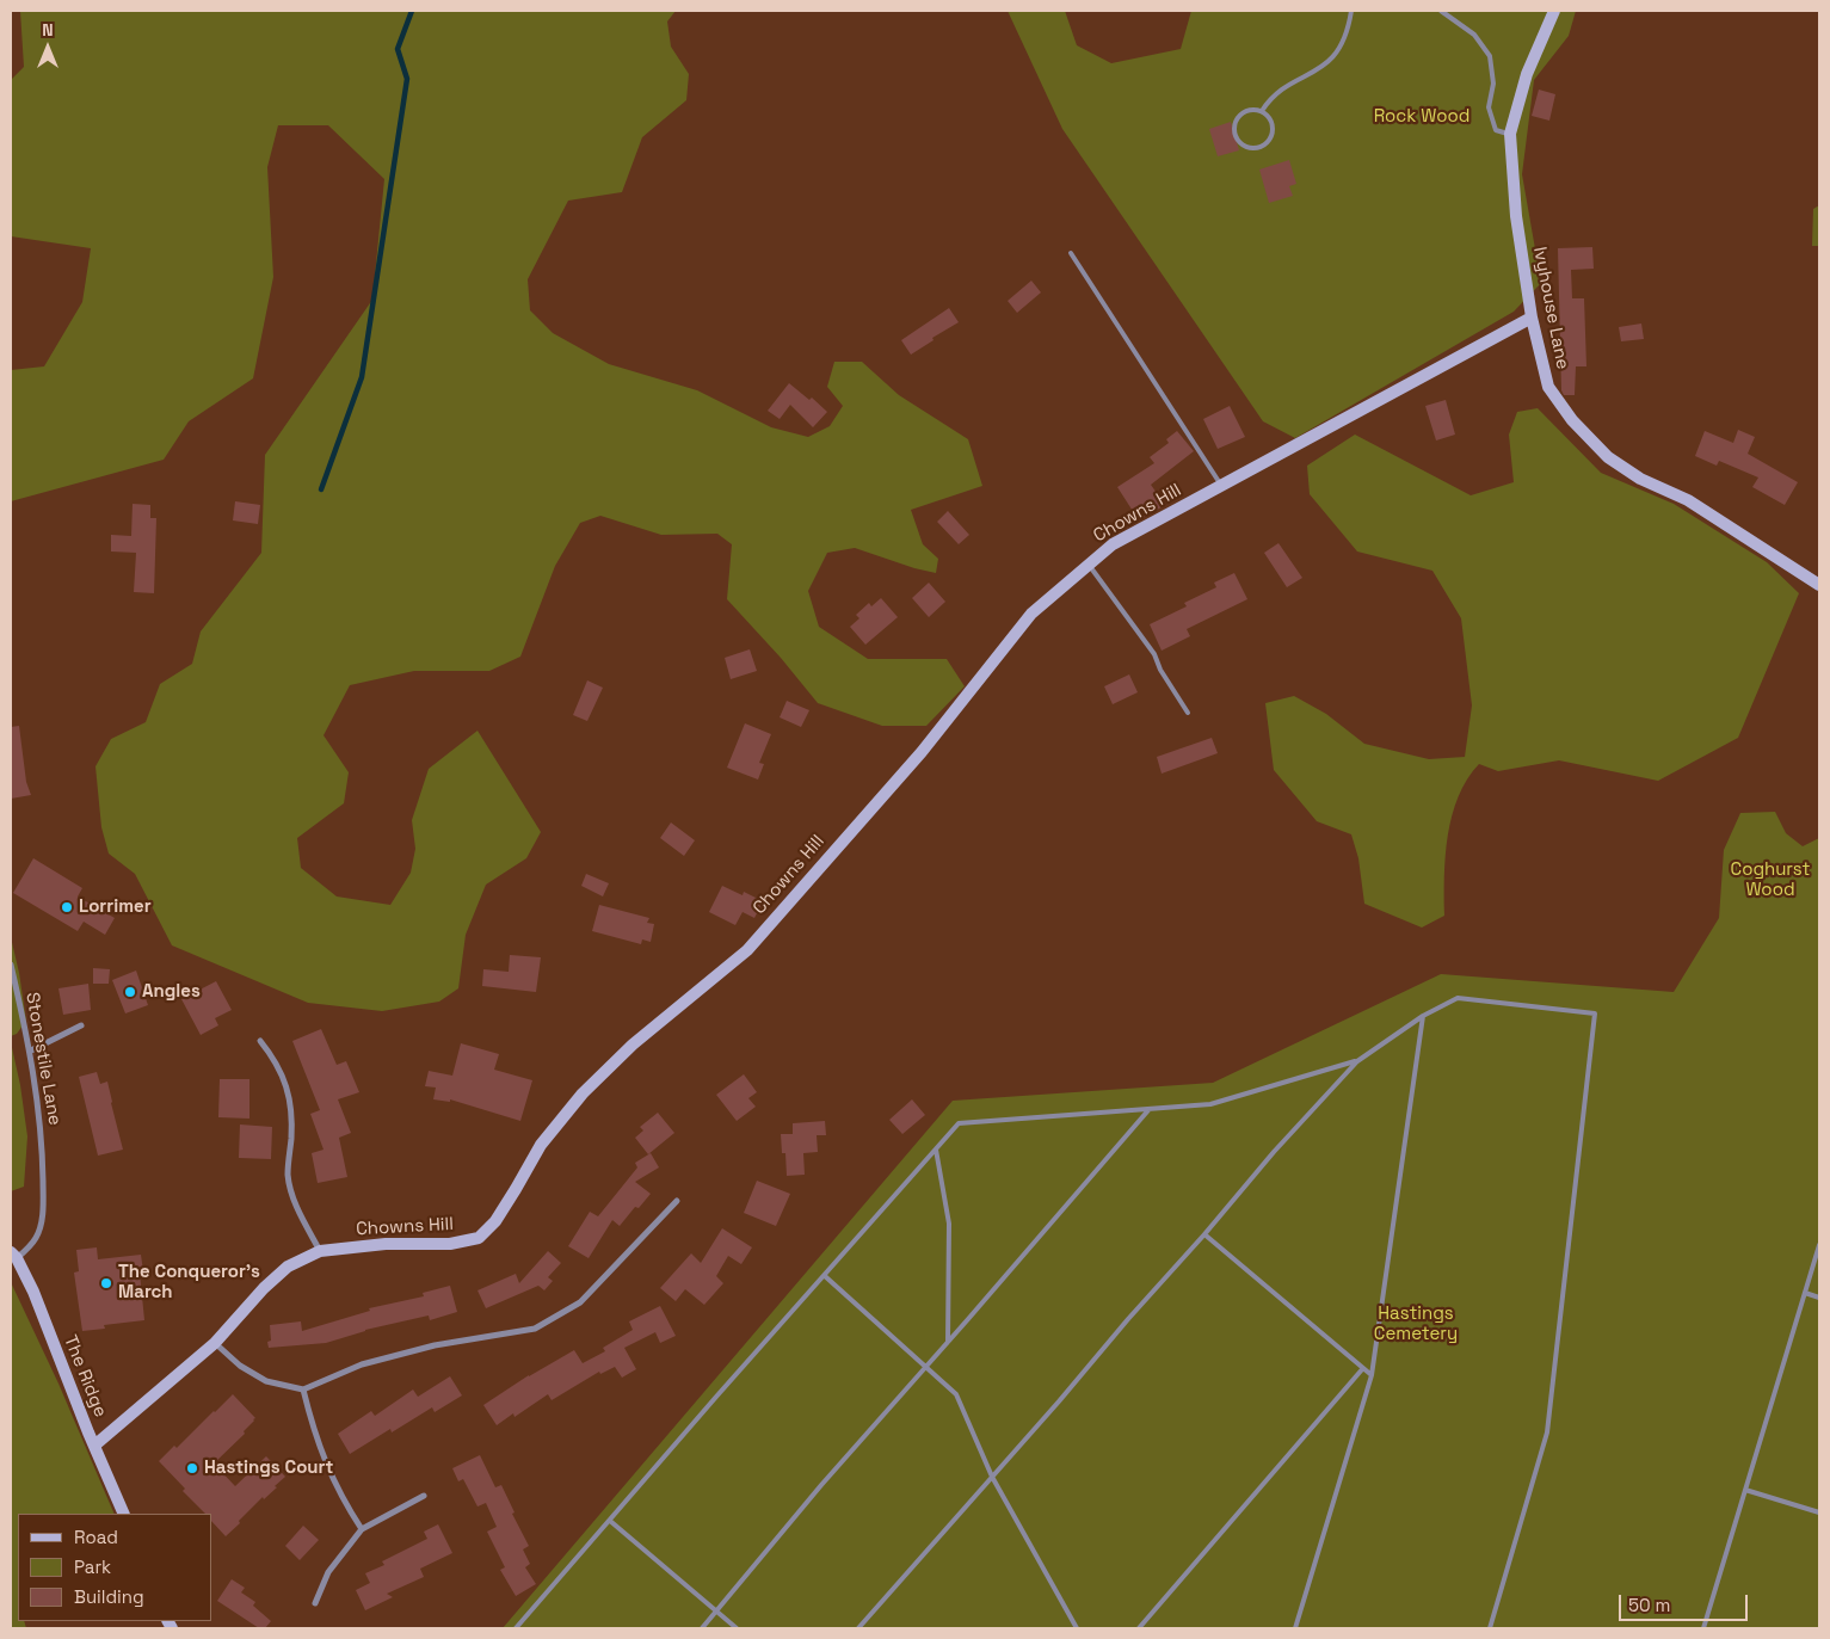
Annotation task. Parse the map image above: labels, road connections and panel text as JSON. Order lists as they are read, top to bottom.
{
  "streets": {
    "street": [
      "Ivyhouse Lane",
      "Chowns Hill",
      "Stonestile Lane",
      "The Ridge"
    ]
  },
  "crossings": [
    ["Ivyhouse Lane", "Chowns Hill"],
    ["Chowns Hill", "The Ridge"],
    ["Stonestile Lane", "The Ridge"]
  ],
  "parks": ["Rock Wood", "Coghurst Wood", "Hastings Cemetery"],
  "places": [
    "Lorrimer",
    "Angles",
    "The Conqueror's March",
    "Hastings Court"
  ],
  "legend": ["Road", "Park", "Building"],
  "scale_bar": "50 m",
  "north": "top"
}
